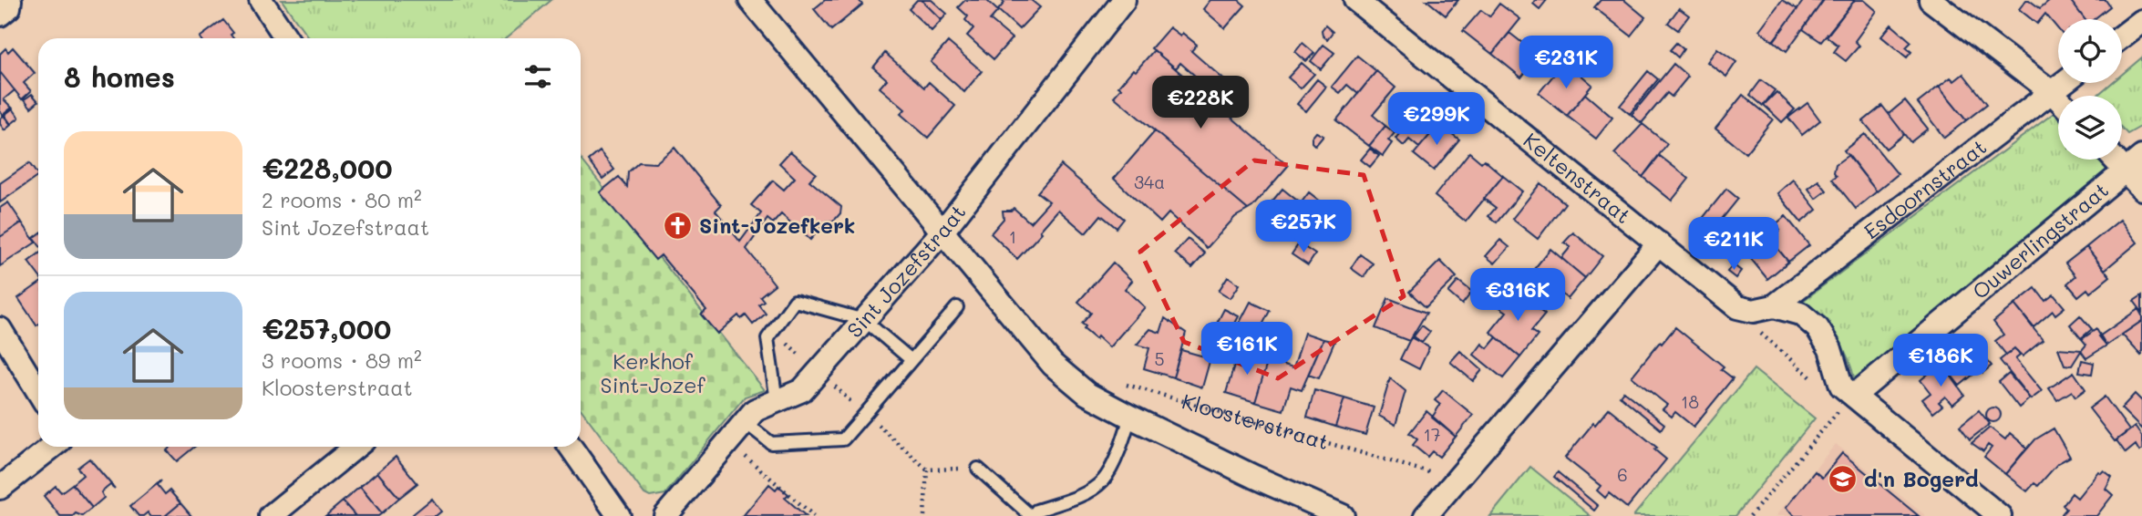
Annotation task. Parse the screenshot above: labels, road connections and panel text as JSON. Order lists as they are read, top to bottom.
{
  "streets": {
    "street": [
      "Keltenstraat",
      "Esdoornstraat",
      "Ouwerlingstraat",
      "Sint Jozefstraat",
      "Kloosterstraat"
    ]
  },
  "crossings": [
    ["Sint Jozefstraat", "Kloosterstraat"]
  ],
  "parks": ["Kerkhof Sint-Jozef"],
  "places": {
    "church": ["Sint-Jozefkerk"],
    "school or university": ["d'n Bogerd"]
  },
  "house_numbers": [
    "34a",
    "1",
    "5",
    "18",
    "17",
    "6"
  ],
  "page": {
    "price": [
      "€231K",
      "€228K",
      "€299K",
      "€257K",
      "€211K",
      "€316K",
      "€161K",
      "€186K"
    ],
    "heading": "8 homes",
    "list": [
      {
        "name": "€228,000",
        "note": "2 rooms · 80 m² · Sint Jozefstraat"
      },
      {
        "name": "€257,000",
        "note": "3 rooms · 89 m² · Kloosterstraat"
      }
    ]
  }
}
